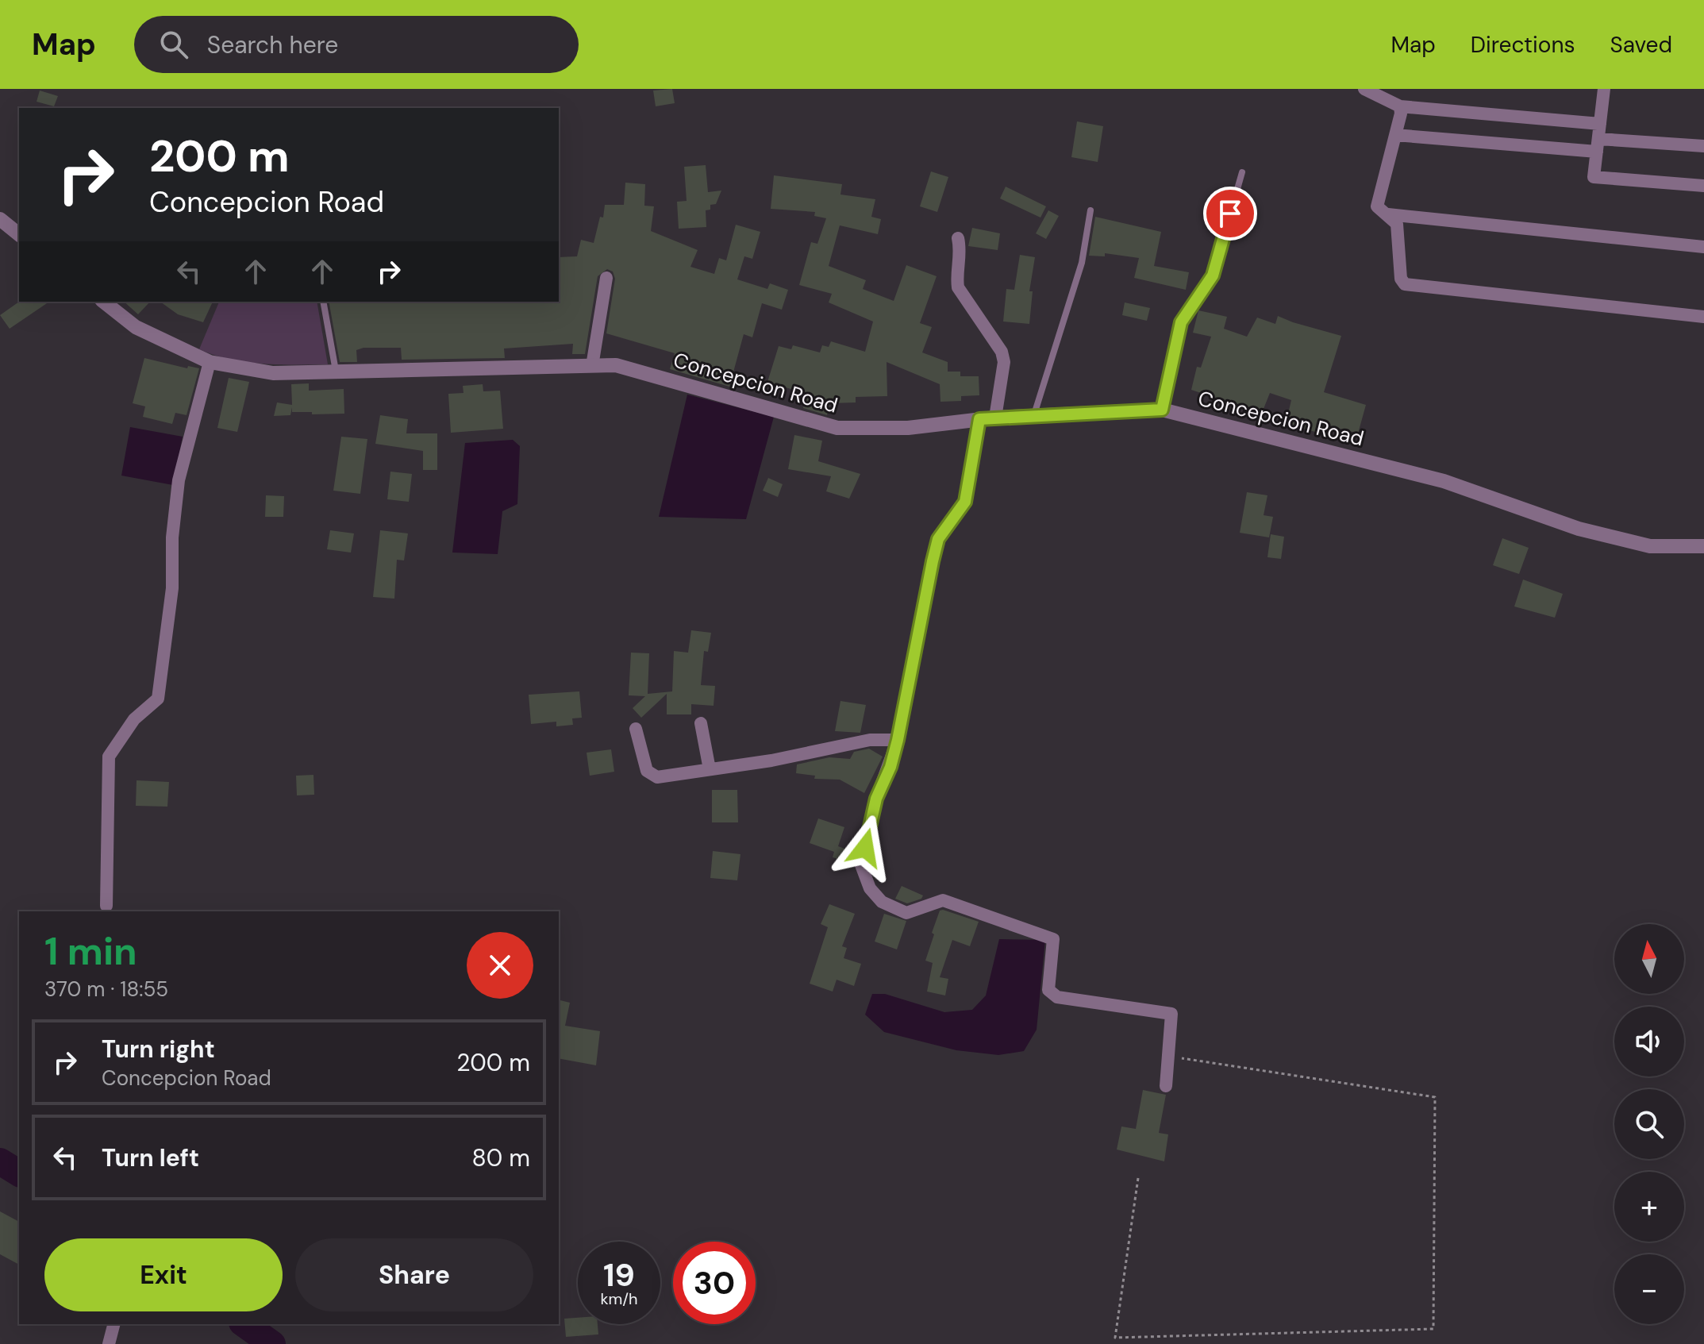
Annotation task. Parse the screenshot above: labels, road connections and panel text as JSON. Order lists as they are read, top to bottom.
{
  "streets": {
    "street": ["Concepcion Road"]
  },
  "north": "top",
  "page": {
    "header": "Map",
    "search": "Search here",
    "nav": ["Map", "Directions", "Saved"],
    "turn": ["200 m", "Concepcion Road"],
    "heading": ["1 min", "370 m · 18:55"],
    "map_buttons": ["+", "−"],
    "list": [
      {
        "name": "Turn right",
        "note": "Concepcion Road",
        "value": "200 m"
      },
      {
        "name": "Turn left",
        "value": "80 m"
      }
    ],
    "buttons": ["Exit", "Share"],
    "speed": "19 km/h",
    "limit": "30"
  }
}
